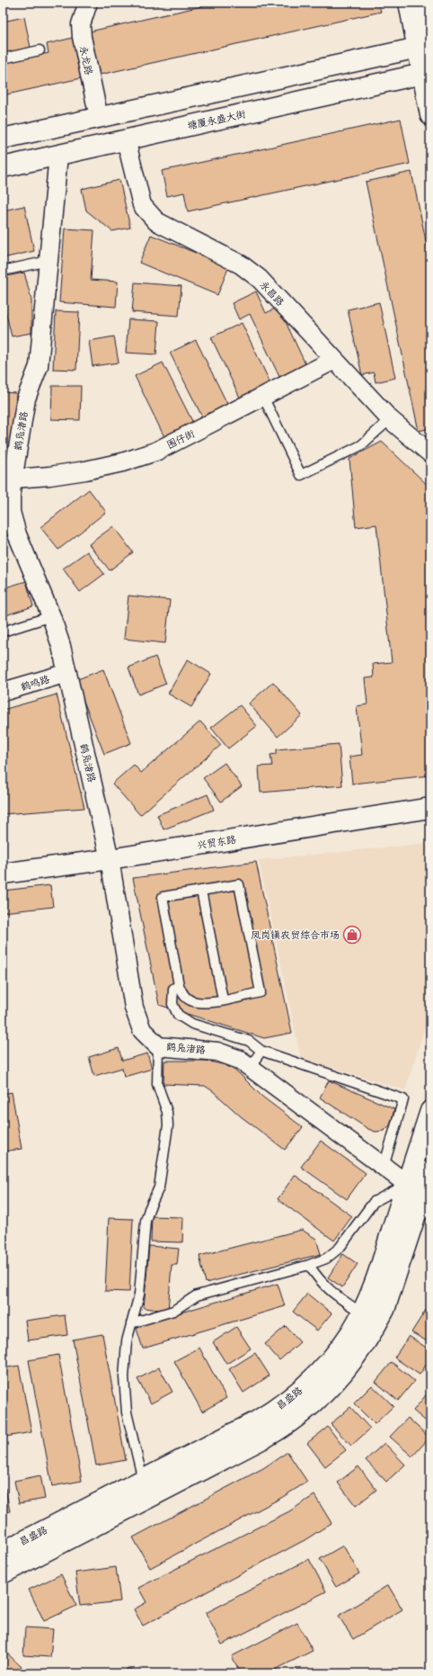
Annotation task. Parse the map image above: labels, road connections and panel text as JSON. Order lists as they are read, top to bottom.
{
  "streets": {
    "street": [
      "永龙路",
      "塘厦永盛大街",
      "永昌路",
      "鹤凫渚路",
      "围仔街",
      "鹤鸣路",
      "兴贸东路",
      "昌盛路"
    ]
  },
  "crossings": [
    ["塘厦永盛大街", "永昌路"],
    ["塘厦永盛大街", "鹤凫渚路"],
    ["永昌路", "围仔街"],
    ["鹤凫渚路", "围仔街"],
    ["鹤凫渚路", "鹤鸣路"],
    ["鹤凫渚路", "兴贸东路"],
    ["鹤凫渚路", "昌盛路"]
  ],
  "places": {
    "shop": ["凤岗镇农贸综合市场"]
  }
}
